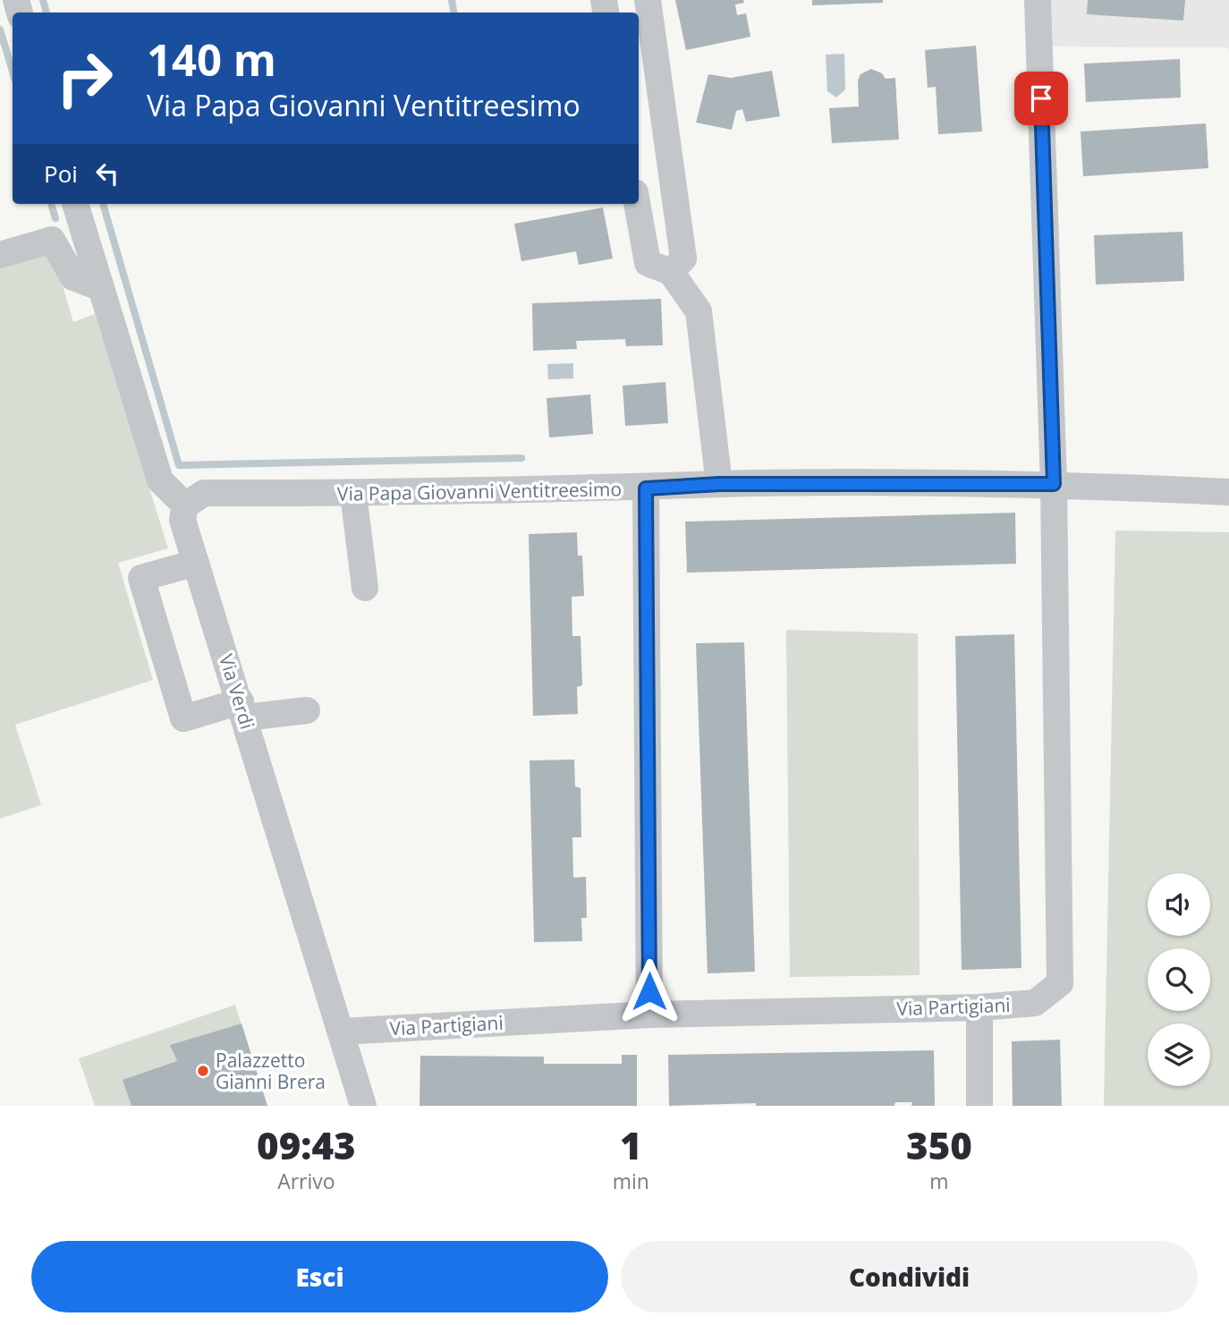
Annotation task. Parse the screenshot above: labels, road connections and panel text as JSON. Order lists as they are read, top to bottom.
{
  "streets": {
    "street": ["Via Papa Giovanni Ventitreesimo", "Via Verdi", "Via Partigiani"]
  },
  "crossings": [
    ["Via Papa Giovanni Ventitreesimo", "Via Verdi"],
    ["Via Papa Giovanni Ventitreesimo", "Via Partigiani"],
    ["Via Verdi", "Via Partigiani"]
  ],
  "places": ["Palazzetto Gianni Brera"],
  "page": {
    "turn": ["140 m", "Via Papa Giovanni Ventitreesimo"],
    "then": "Poi",
    "eta": [
      "09:43",
      "Arrivo",
      "1",
      "min",
      "350",
      "m"
    ],
    "buttons": ["Esci", "Condividi"]
  }
}
